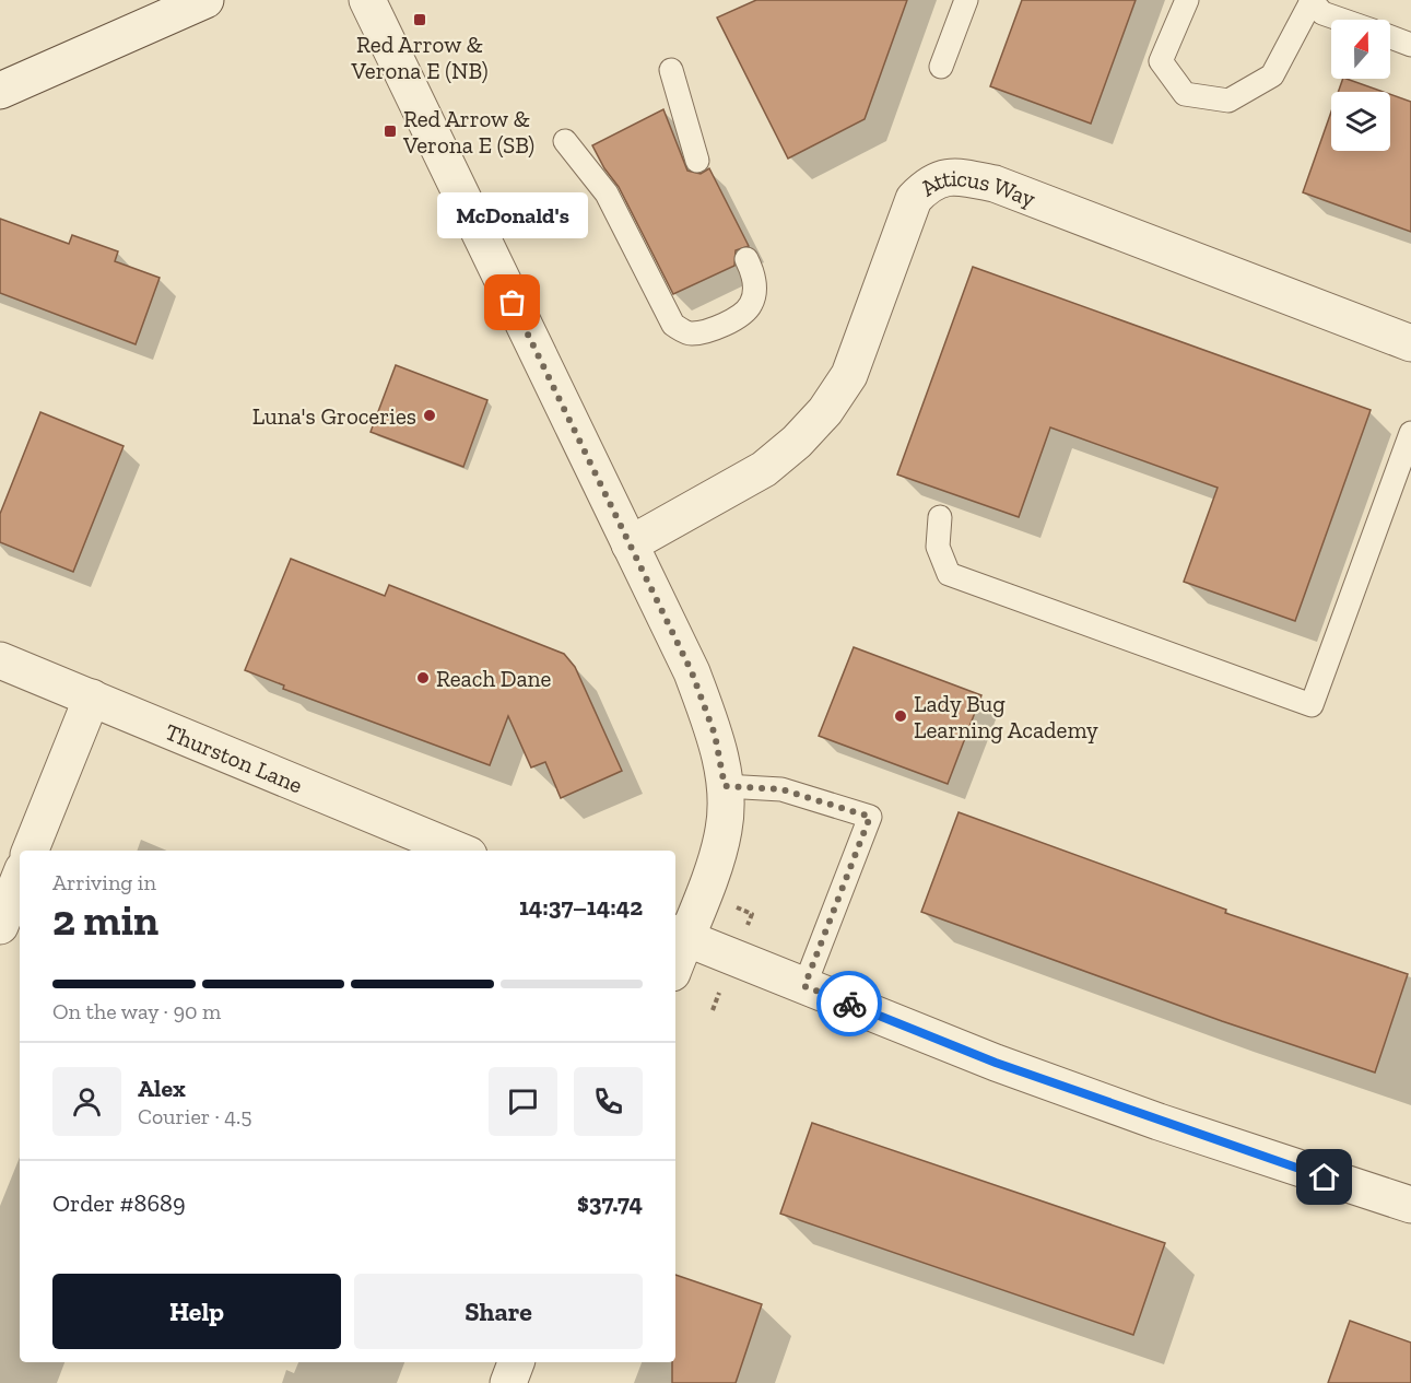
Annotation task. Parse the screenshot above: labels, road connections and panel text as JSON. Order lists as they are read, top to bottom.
{
  "streets": {
    "street": ["Atticus Way", "Thurston Lane"]
  },
  "places": {
    "transit": ["Red Arrow & Verona E (NB)", "Red Arrow & Verona E (SB)"],
    "other": [
      "McDonald's",
      "Luna's Groceries",
      "Reach Dane",
      "Lady Bug Learning Academy"
    ]
  },
  "north": "top",
  "page": {
    "bubble": "McDonald's",
    "heading": ["2 min", "Arriving in", "14:37–14:42"],
    "panel": [
      "Alex",
      "Courier · 4.5",
      "Order #8689",
      "$37.74"
    ],
    "bar": "On the way · 90 m",
    "buttons": ["Help", "Share"]
  }
}
